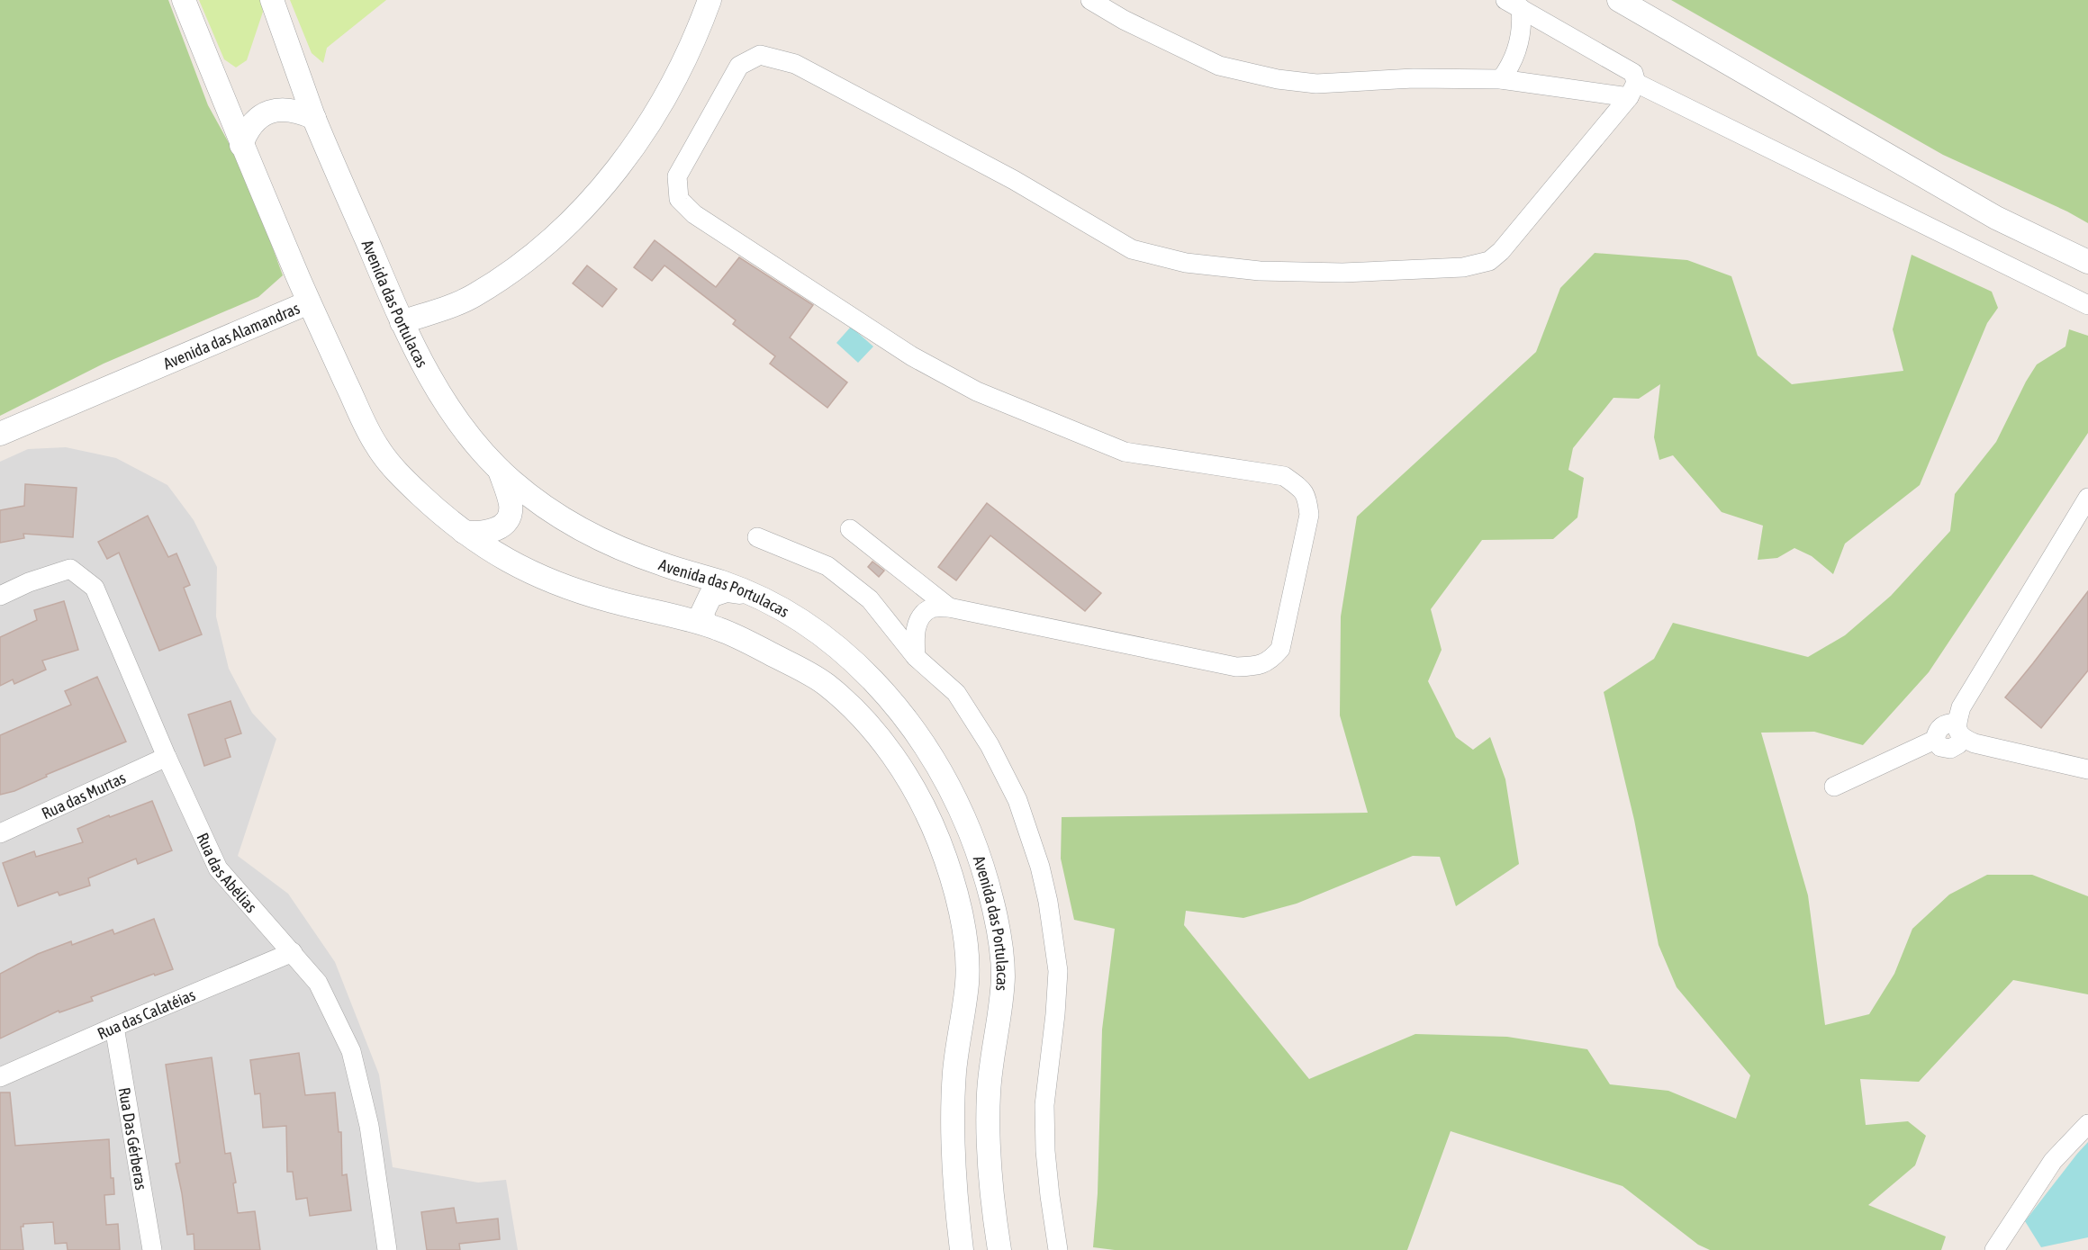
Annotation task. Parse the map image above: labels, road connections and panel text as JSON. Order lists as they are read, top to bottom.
{
  "streets": {
    "street": [
      "Avenida das Portulacas",
      "Avenida das Alamandras",
      "Rua das Murtas",
      "Rua das Abélias",
      "Rua das Calatéias",
      "Rua Das Gérberas"
    ]
  },
  "crossings": [
    ["Avenida das Portulacas", "Avenida das Alamandras"],
    ["Rua das Murtas", "Rua das Abélias"],
    ["Rua das Abélias", "Rua das Calatéias"],
    ["Rua das Calatéias", "Rua Das Gérberas"]
  ]
}
